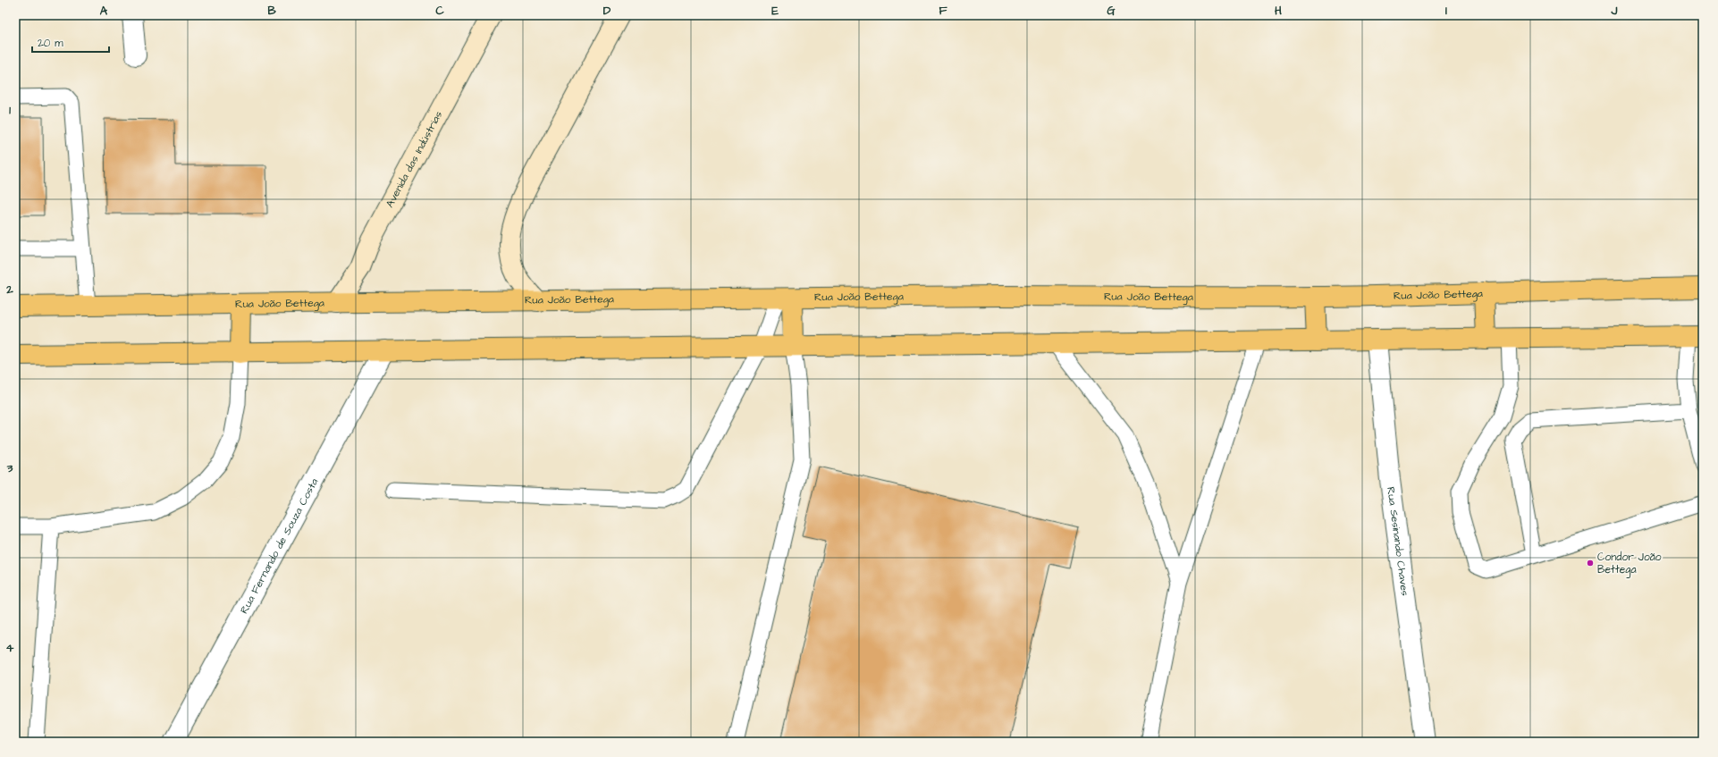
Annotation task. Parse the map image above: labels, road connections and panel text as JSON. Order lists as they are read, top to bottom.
{
  "streets": {
    "main road": ["Avenida das Indústrias", "Rua João Bettega"],
    "street": ["Rua Sesinando Chaves", "Rua Fernando de Souza Costa"]
  },
  "crossings": [
    ["Avenida das Indústrias", "Rua João Bettega"]
  ],
  "places": ["Condor João Bettega"],
  "scale_bar": "20 m",
  "grid": {
    "columns": [
      "A",
      "B",
      "C",
      "D",
      "E",
      "F",
      "G",
      "H",
      "I",
      "J"
    ],
    "rows": [
      "1",
      "2",
      "3",
      "4"
    ]
  }
}
